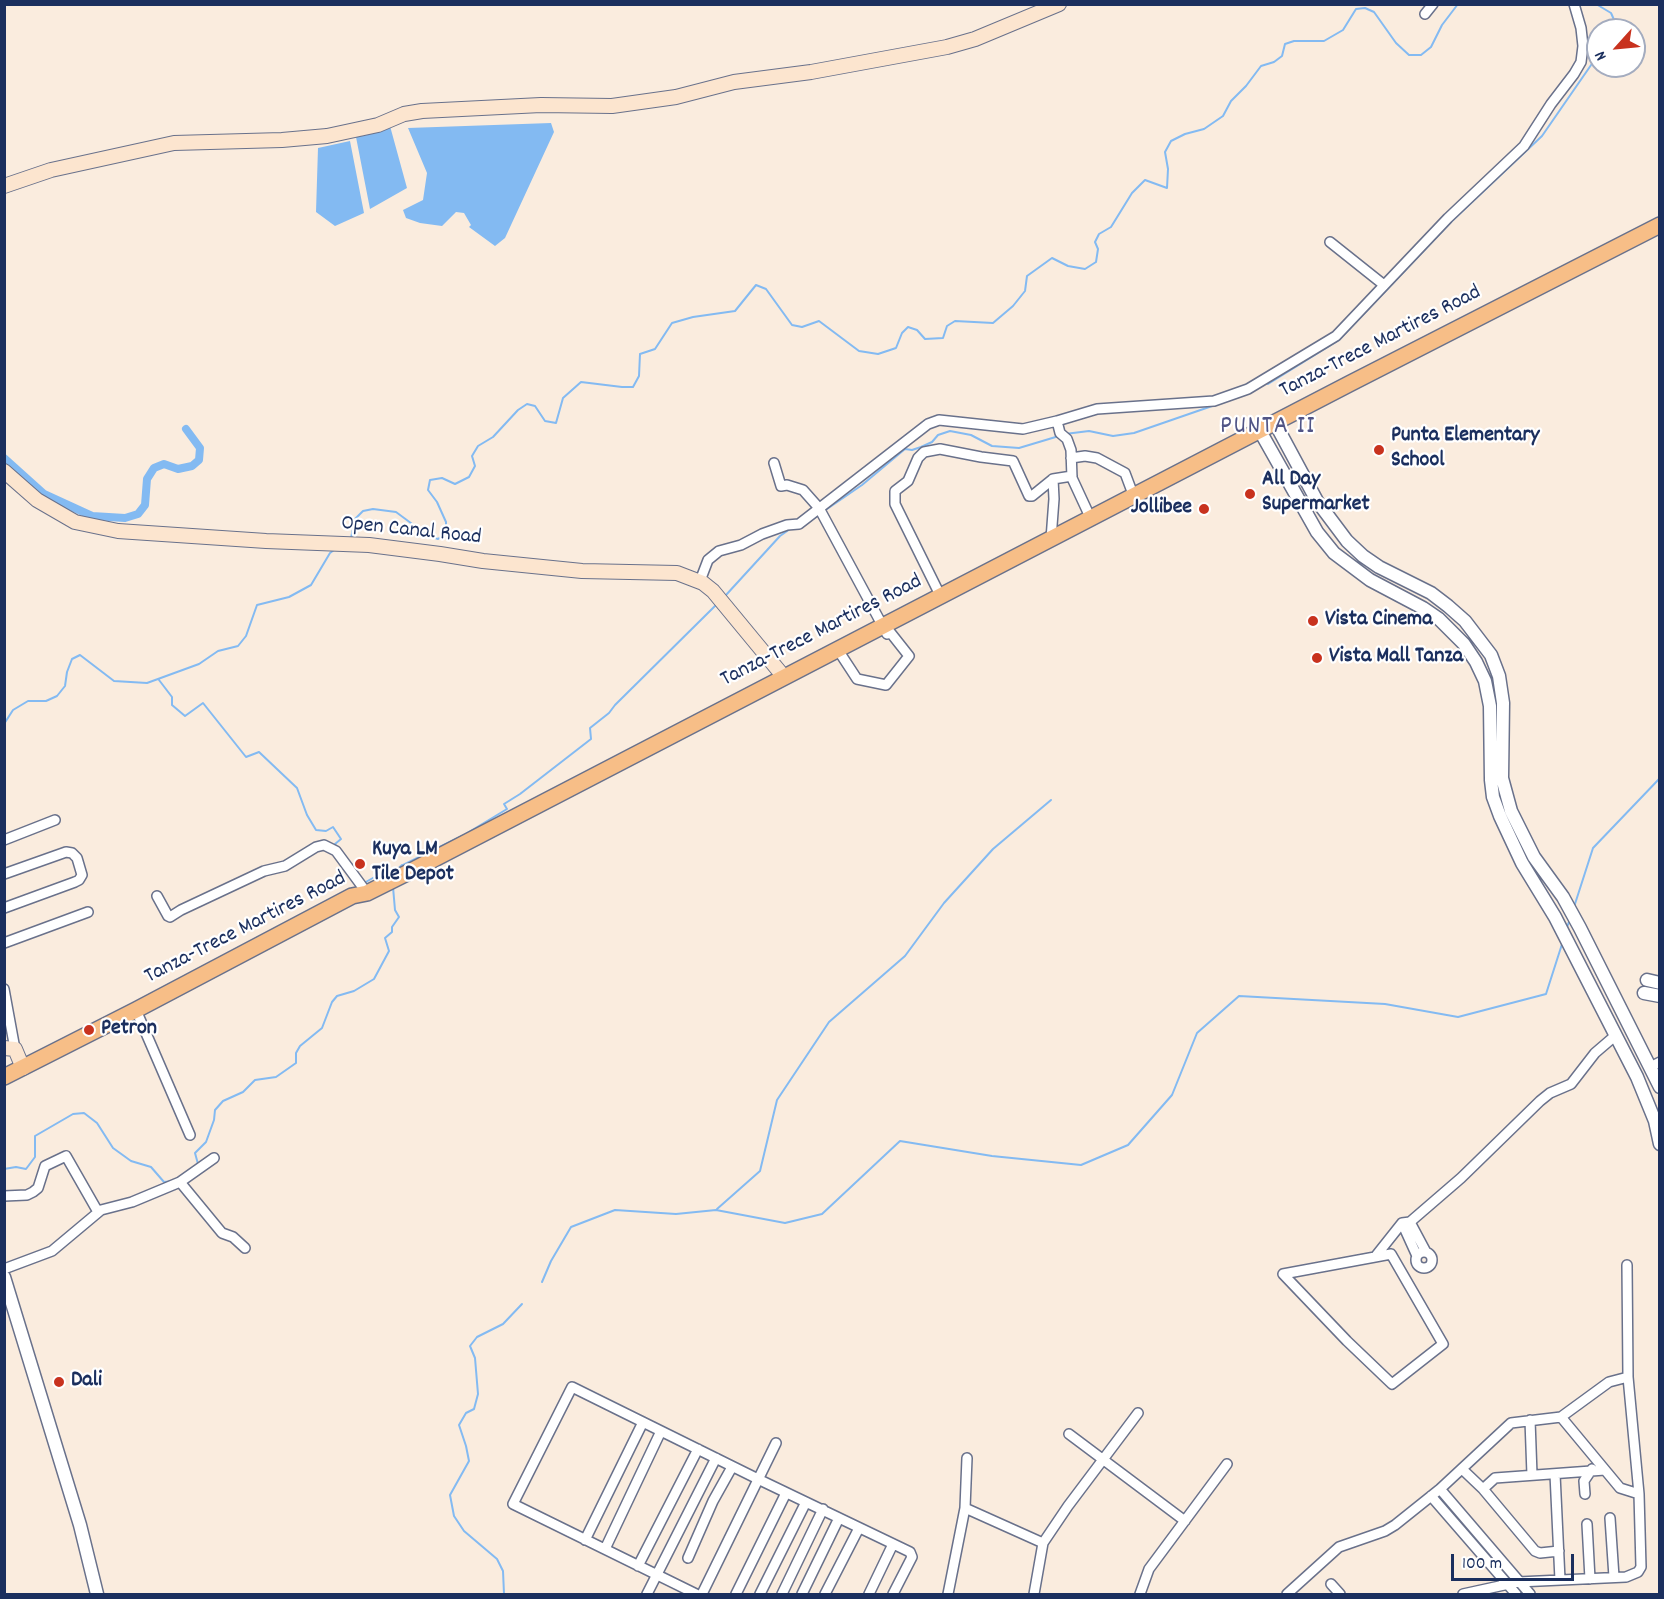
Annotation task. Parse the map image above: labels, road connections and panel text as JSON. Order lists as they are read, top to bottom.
{
  "streets": {
    "main road": ["Tanza-Trece Martires Road", "Open Canal Road"]
  },
  "crossings": [
    ["Tanza-Trece Martires Road", "Open Canal Road"]
  ],
  "districts": ["PUNTA II"],
  "places": [
    "Punta Elementary School",
    "All Day Supermarket",
    "Jollibee",
    "Vista Cinema",
    "Vista Mall Tanza",
    "Kuya LM Tile Depot",
    "Petron",
    "Dali"
  ],
  "scale_bar": "100 m",
  "north": "bottom left"
}
